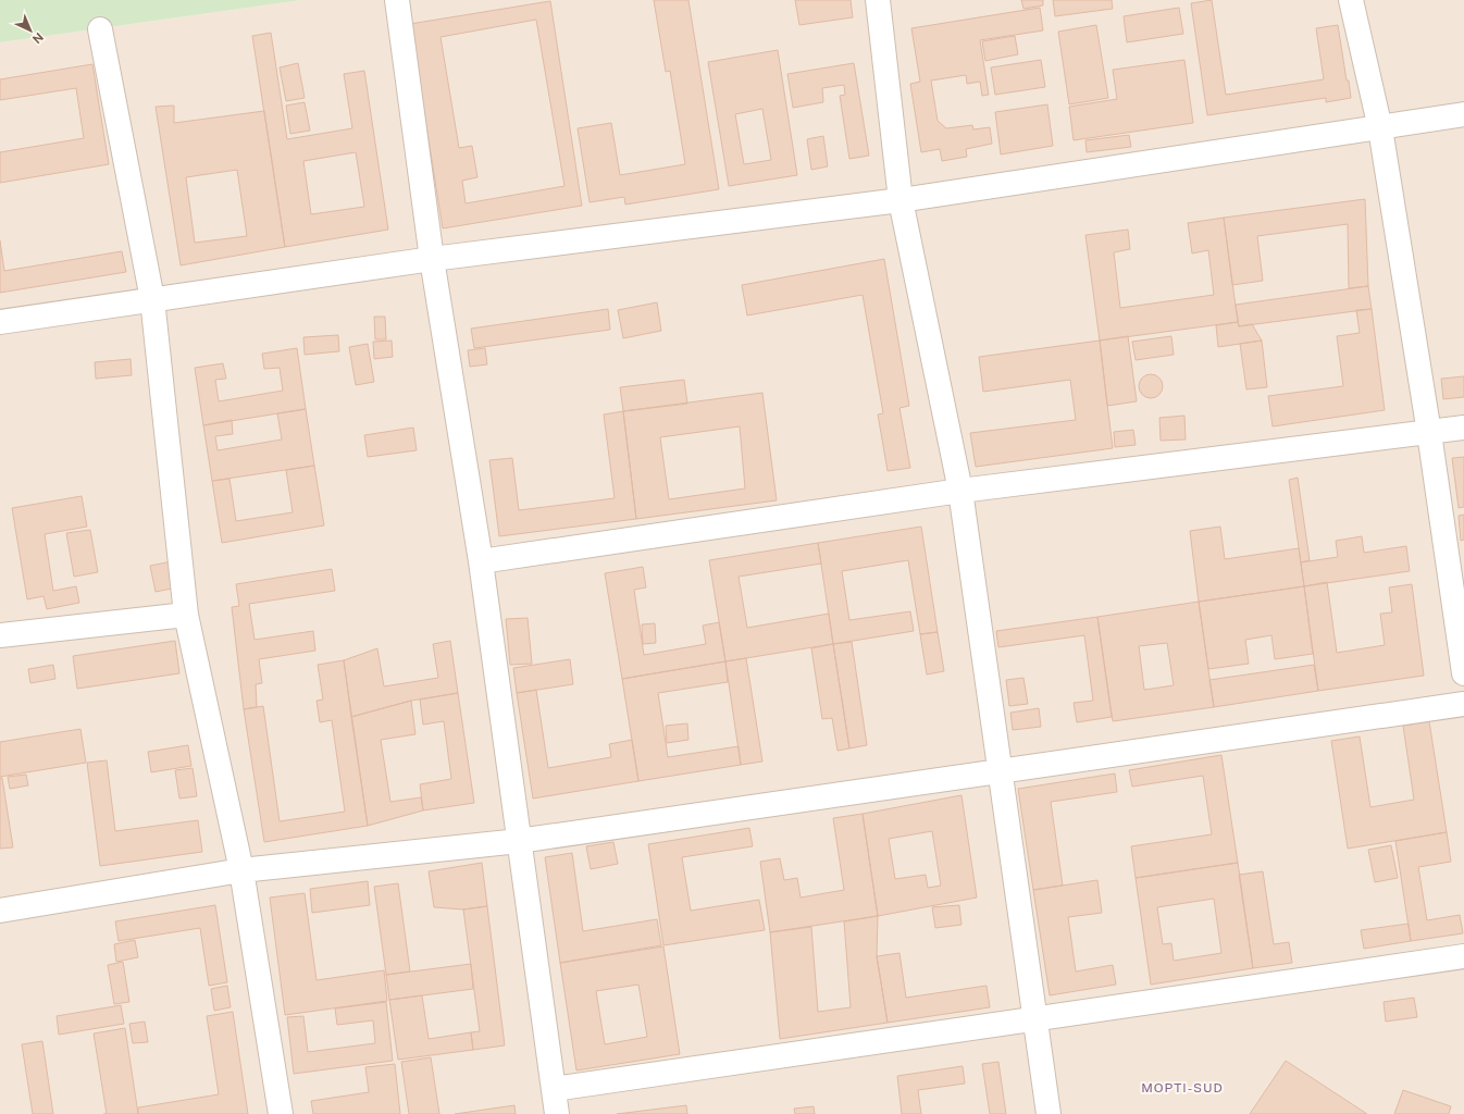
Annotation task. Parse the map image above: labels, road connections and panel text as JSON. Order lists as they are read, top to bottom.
{
  "districts": ["MOPTI-SUD"],
  "north": "bottom right"
}
